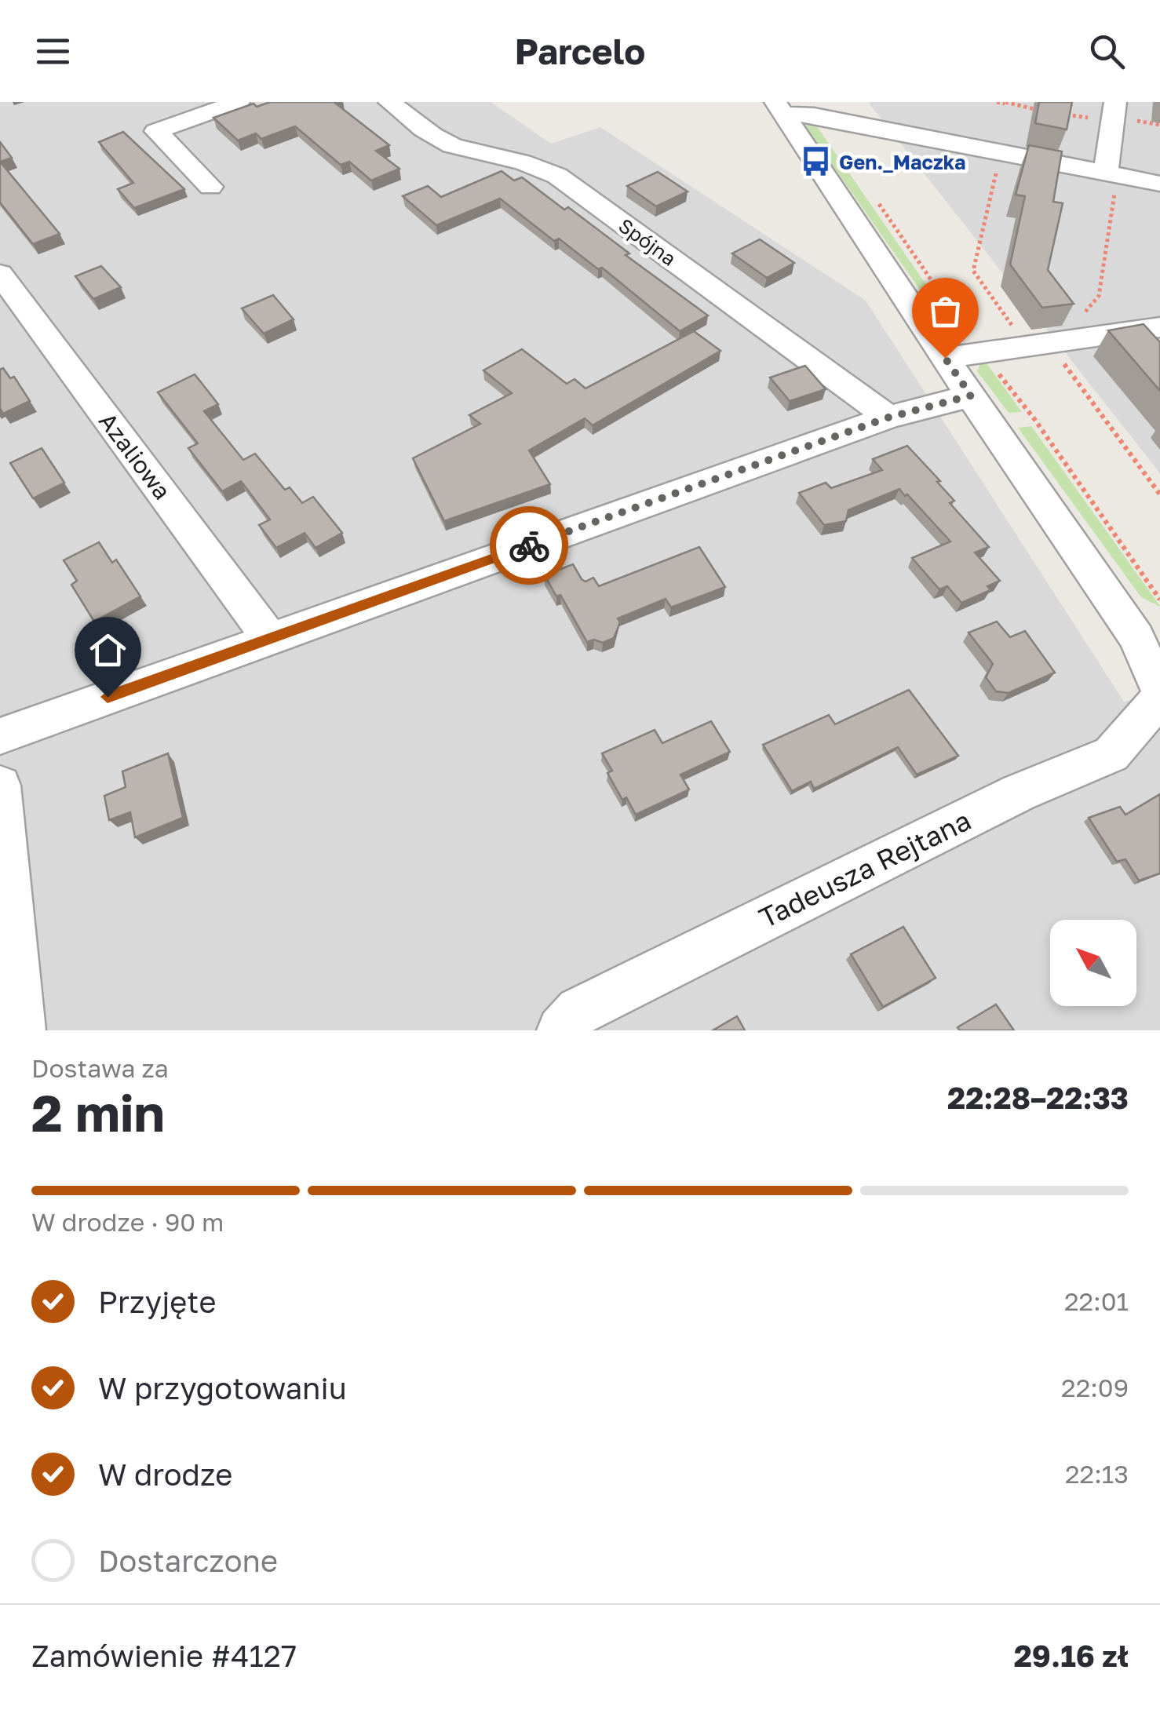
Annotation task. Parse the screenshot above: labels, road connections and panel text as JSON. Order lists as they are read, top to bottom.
{
  "streets": {
    "street": ["Spójna", "Azaliowa", "Tadeusza Rejtana"]
  },
  "places": {
    "bus stop": ["Gen._Maczka"]
  },
  "north": "top left",
  "page": {
    "header": "Parcelo",
    "heading": ["2 min", "Dostawa za", "22:28–22:33"],
    "panel": ["Zamówienie #4127", "29.16 zł"],
    "bar": "W drodze · 90 m",
    "list": [
      ["Przyjęte", "22:01"],
      ["W przygotowaniu", "22:09"],
      ["W drodze", "22:13"],
      "Dostarczone"
    ]
  }
}
